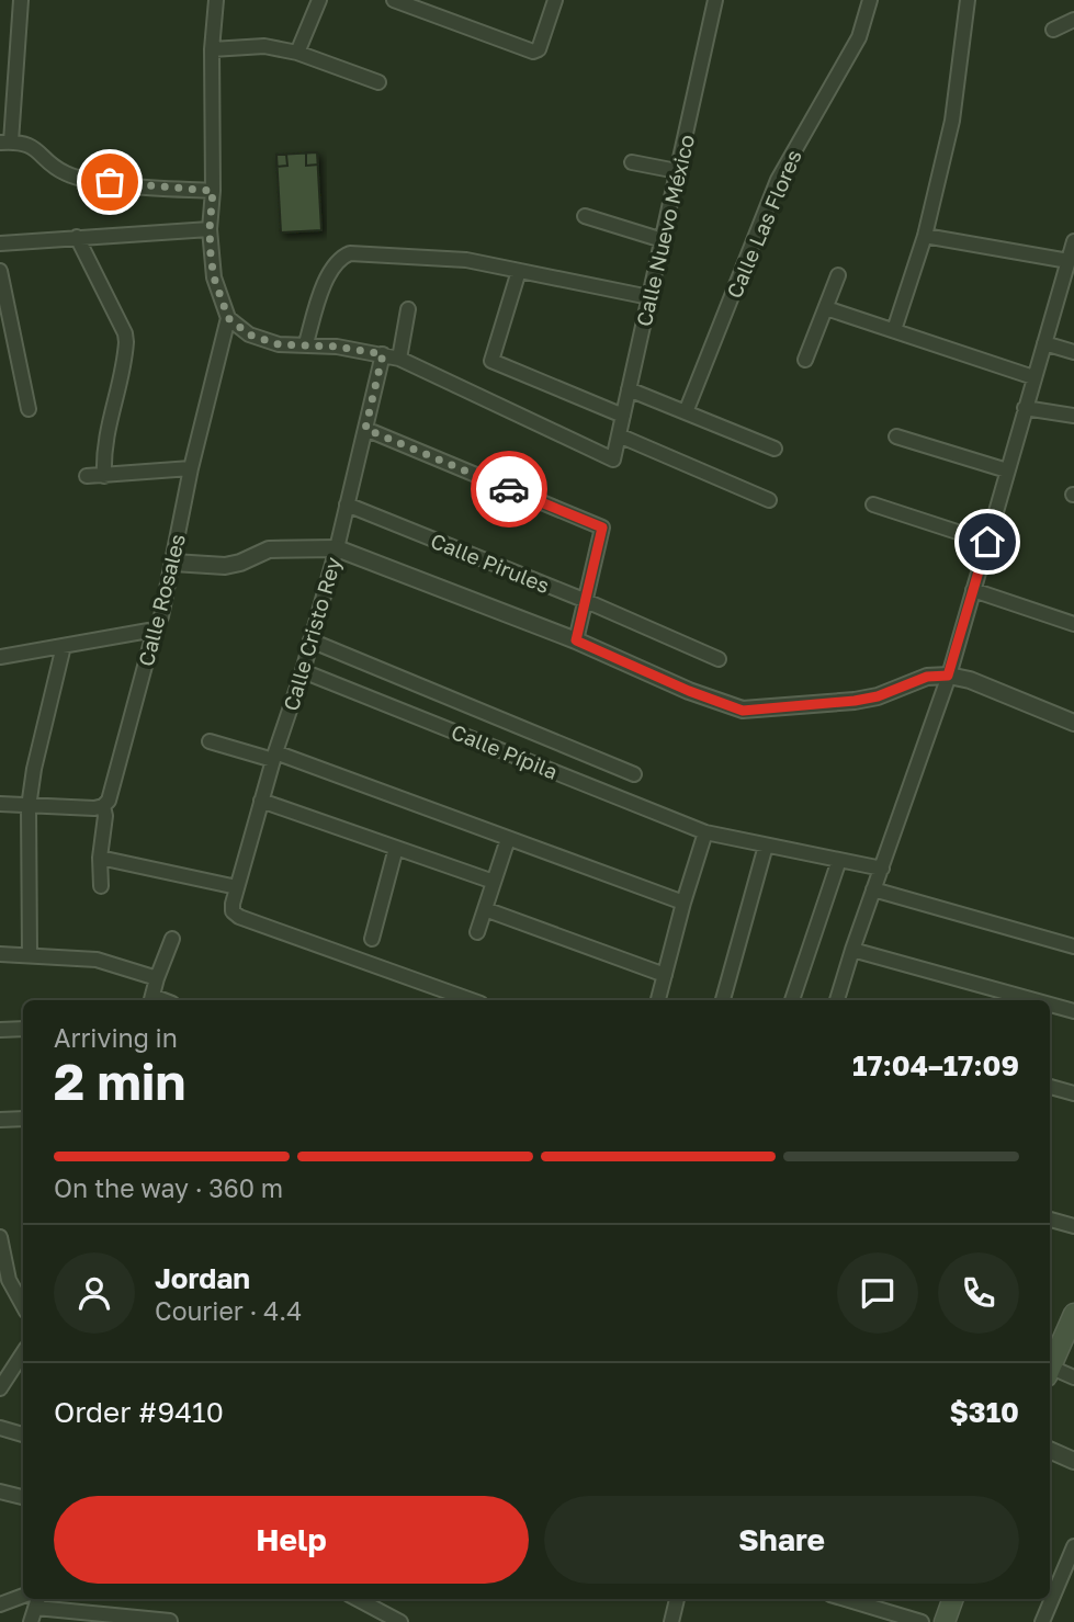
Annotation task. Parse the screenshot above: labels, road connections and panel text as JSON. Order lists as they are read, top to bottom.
{
  "streets": {
    "street": [
      "Calle Las Flores",
      "Calle Nuevo México",
      "Calle Pirules",
      "Calle Rosales",
      "Calle Cristo Rey",
      "Calle Pípila"
    ]
  },
  "crossings": [
    ["Calle Pirules", "Calle Cristo Rey"],
    ["Calle Cristo Rey", "Calle Pípila"]
  ],
  "page": {
    "heading": ["2 min", "Arriving in", "17:04–17:09"],
    "panel": [
      "Jordan",
      "Courier · 4.4",
      "Order #9410",
      "$310"
    ],
    "bar": "On the way · 360 m",
    "buttons": ["Help", "Share"]
  }
}
